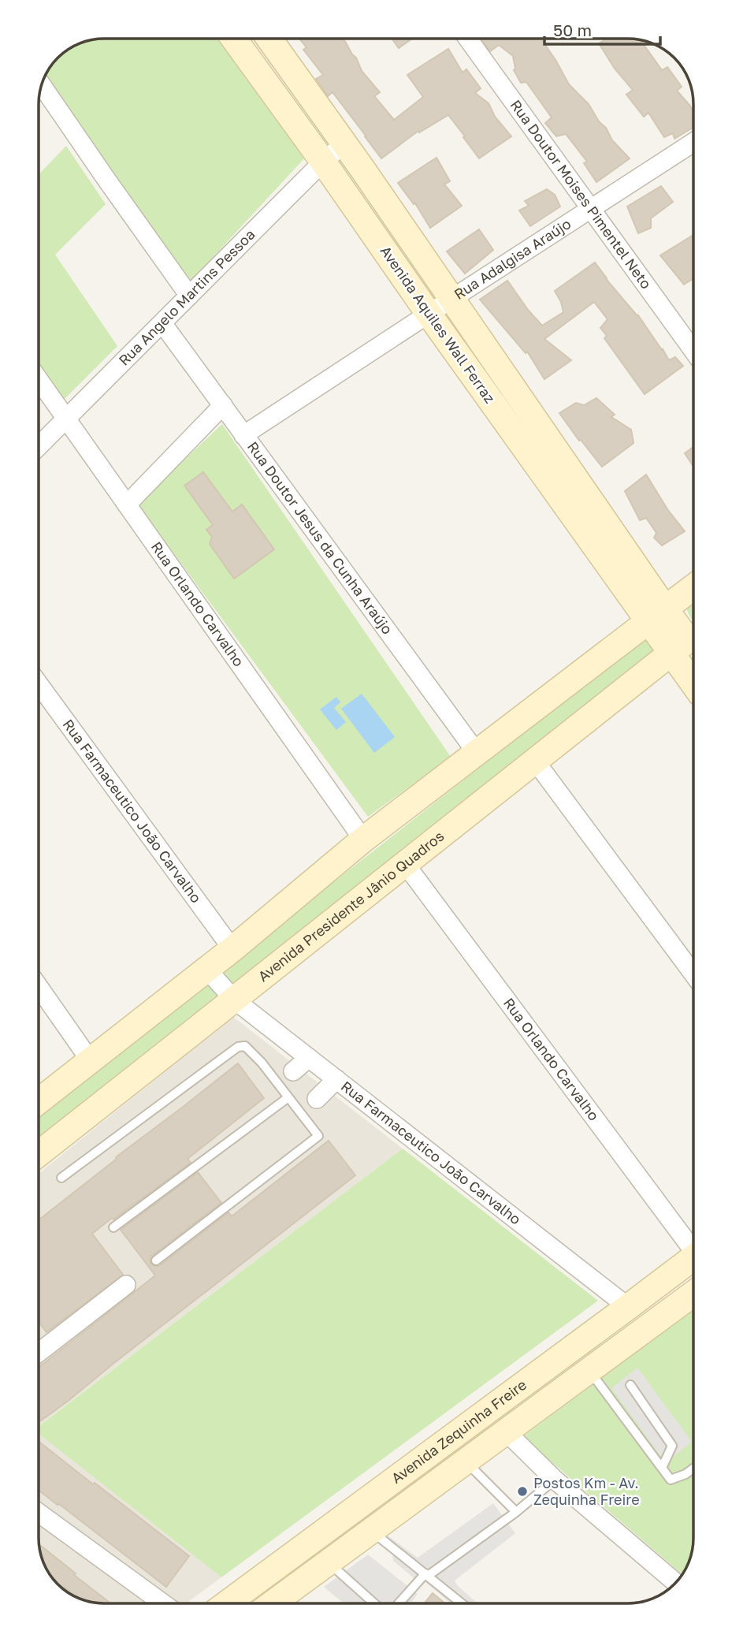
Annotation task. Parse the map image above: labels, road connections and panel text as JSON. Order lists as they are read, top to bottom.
{
  "streets": {
    "main road": ["Avenida Aquiles Wall Ferraz", "Avenida Presidente Jânio Quadros", "Avenida Zequinha Freire"],
    "street": [
      "Rua Doutor Moises Pimentel Neto",
      "Rua Adalgisa Araújo",
      "Rua Angelo Martins Pessoa",
      "Rua Doutor Jesus da Cunha Araújo",
      "Rua Orlando Carvalho",
      "Rua Farmaceutico João Carvalho"
    ]
  },
  "crossings": [
    ["Rua Doutor Moises Pimentel Neto", "Rua Adalgisa Araújo"],
    ["Rua Adalgisa Araújo", "Avenida Aquiles Wall Ferraz"],
    ["Rua Adalgisa Araújo", "Rua Doutor Jesus da Cunha Araújo"],
    ["Rua Angelo Martins Pessoa", "Avenida Aquiles Wall Ferraz"],
    ["Rua Angelo Martins Pessoa", "Rua Doutor Jesus da Cunha Araújo"],
    ["Rua Angelo Martins Pessoa", "Rua Orlando Carvalho"],
    ["Rua Orlando Carvalho", "Avenida Presidente Jânio Quadros"],
    ["Rua Farmaceutico João Carvalho", "Avenida Presidente Jânio Quadros"],
    ["Rua Farmaceutico João Carvalho", "Avenida Zequinha Freire"]
  ],
  "places": ["Postos Km - Av. Zequinha Freire"],
  "scale_bar": "50 m"
}
